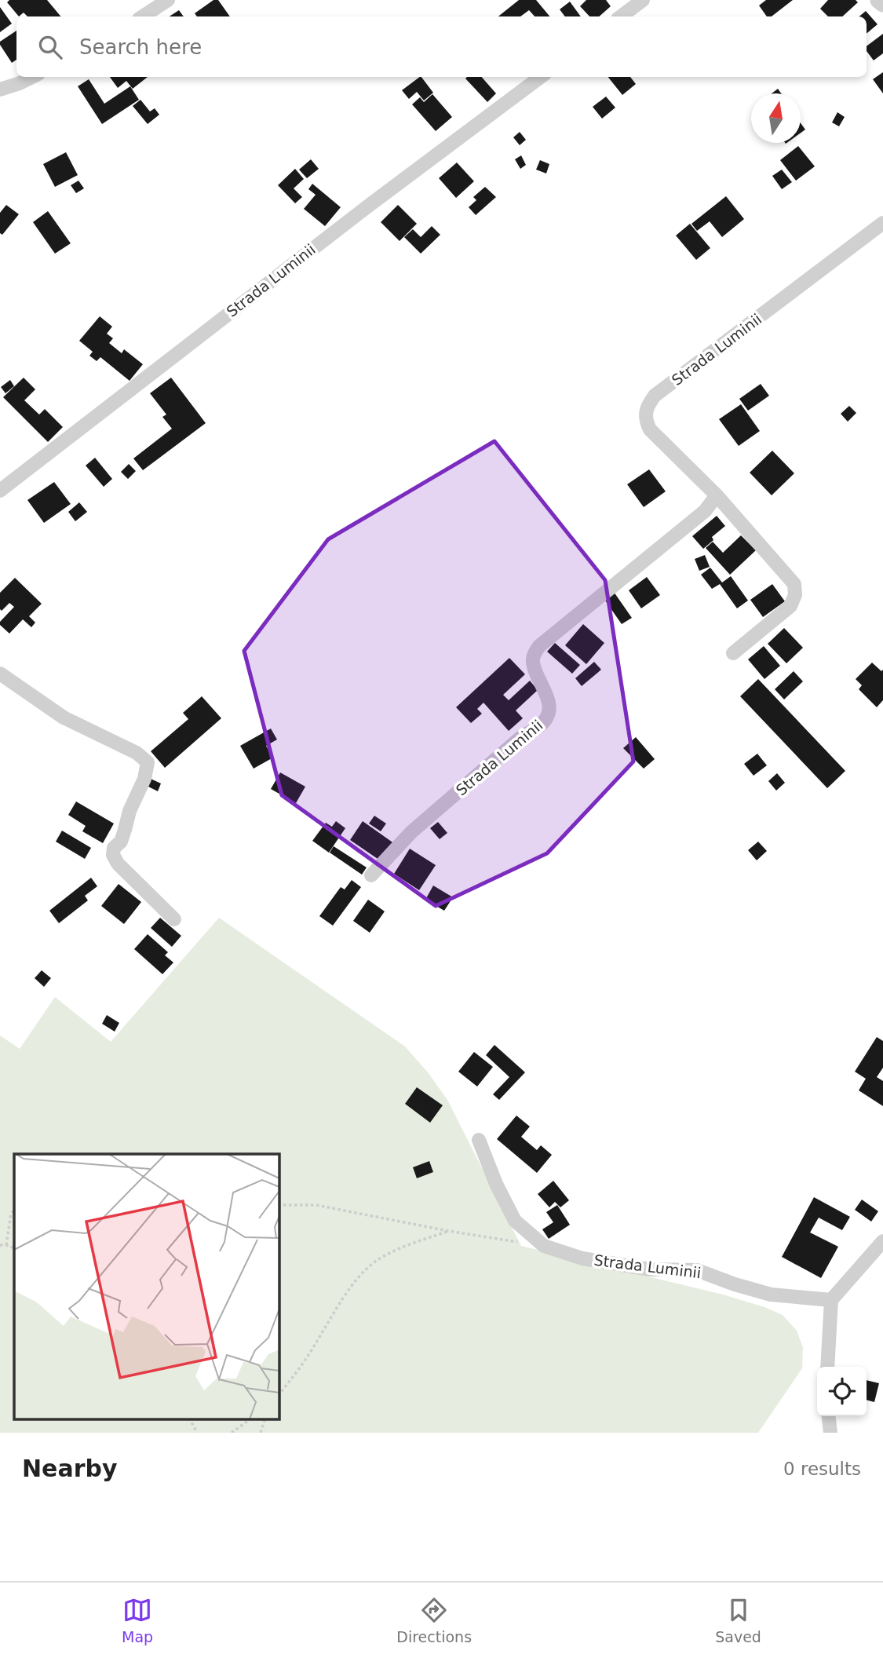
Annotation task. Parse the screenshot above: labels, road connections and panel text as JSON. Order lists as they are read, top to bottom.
{
  "streets": {
    "street": ["Strada Luminii"]
  },
  "north": "top",
  "page": {
    "search": "Search here",
    "heading": ["Nearby", "0 results"],
    "nav": ["Map", "Directions", "Saved"]
  }
}
